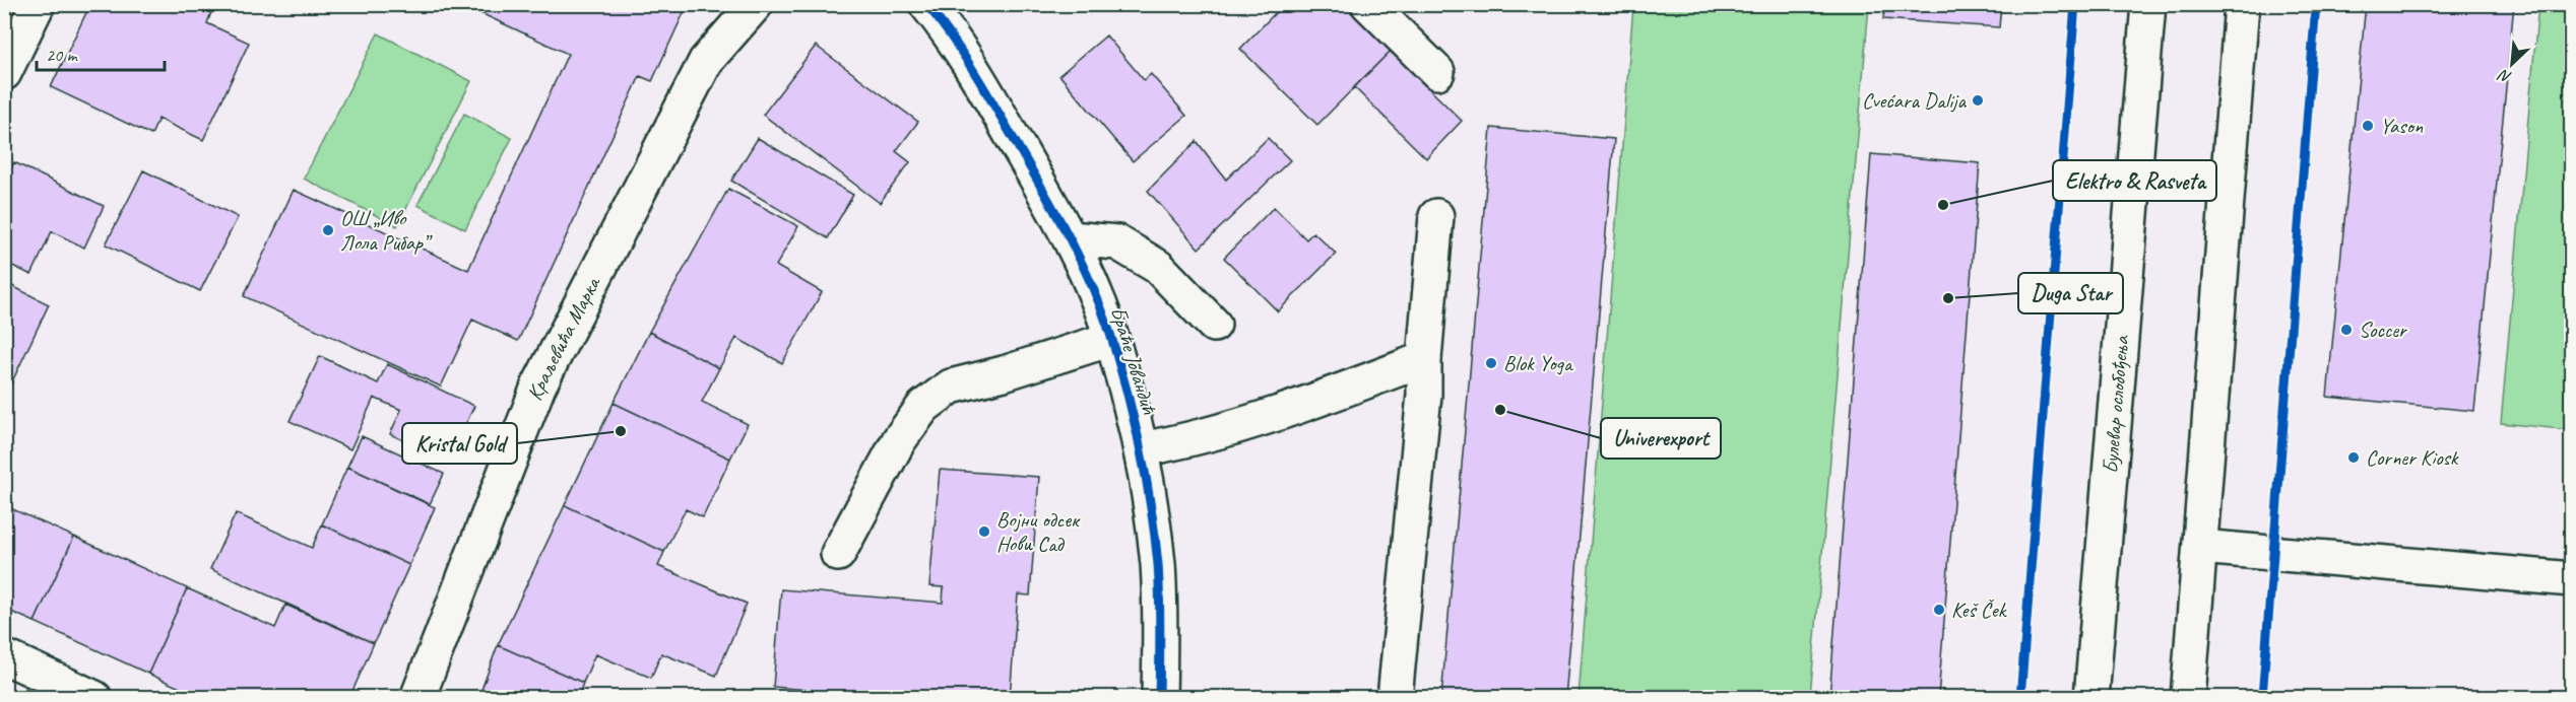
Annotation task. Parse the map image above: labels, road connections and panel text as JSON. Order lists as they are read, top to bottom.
{
  "streets": {
    "street": ["Краљевића Марка", "Браће Јовандић", "Булевар ослобођења"]
  },
  "places": [
    "Cvećara Dalija",
    "Yason",
    "Elektro & Rasveta",
    "ОШ „Иво Лола Рибар”",
    "Duga Star",
    "Soccer",
    "Blok Yoga",
    "Univerexport",
    "Kristal Gold",
    "Corner Kiosk",
    "Војни одсек Нови Сад",
    "Keš Ček"
  ],
  "scale_bar": "20 m",
  "north": "bottom left"
}
